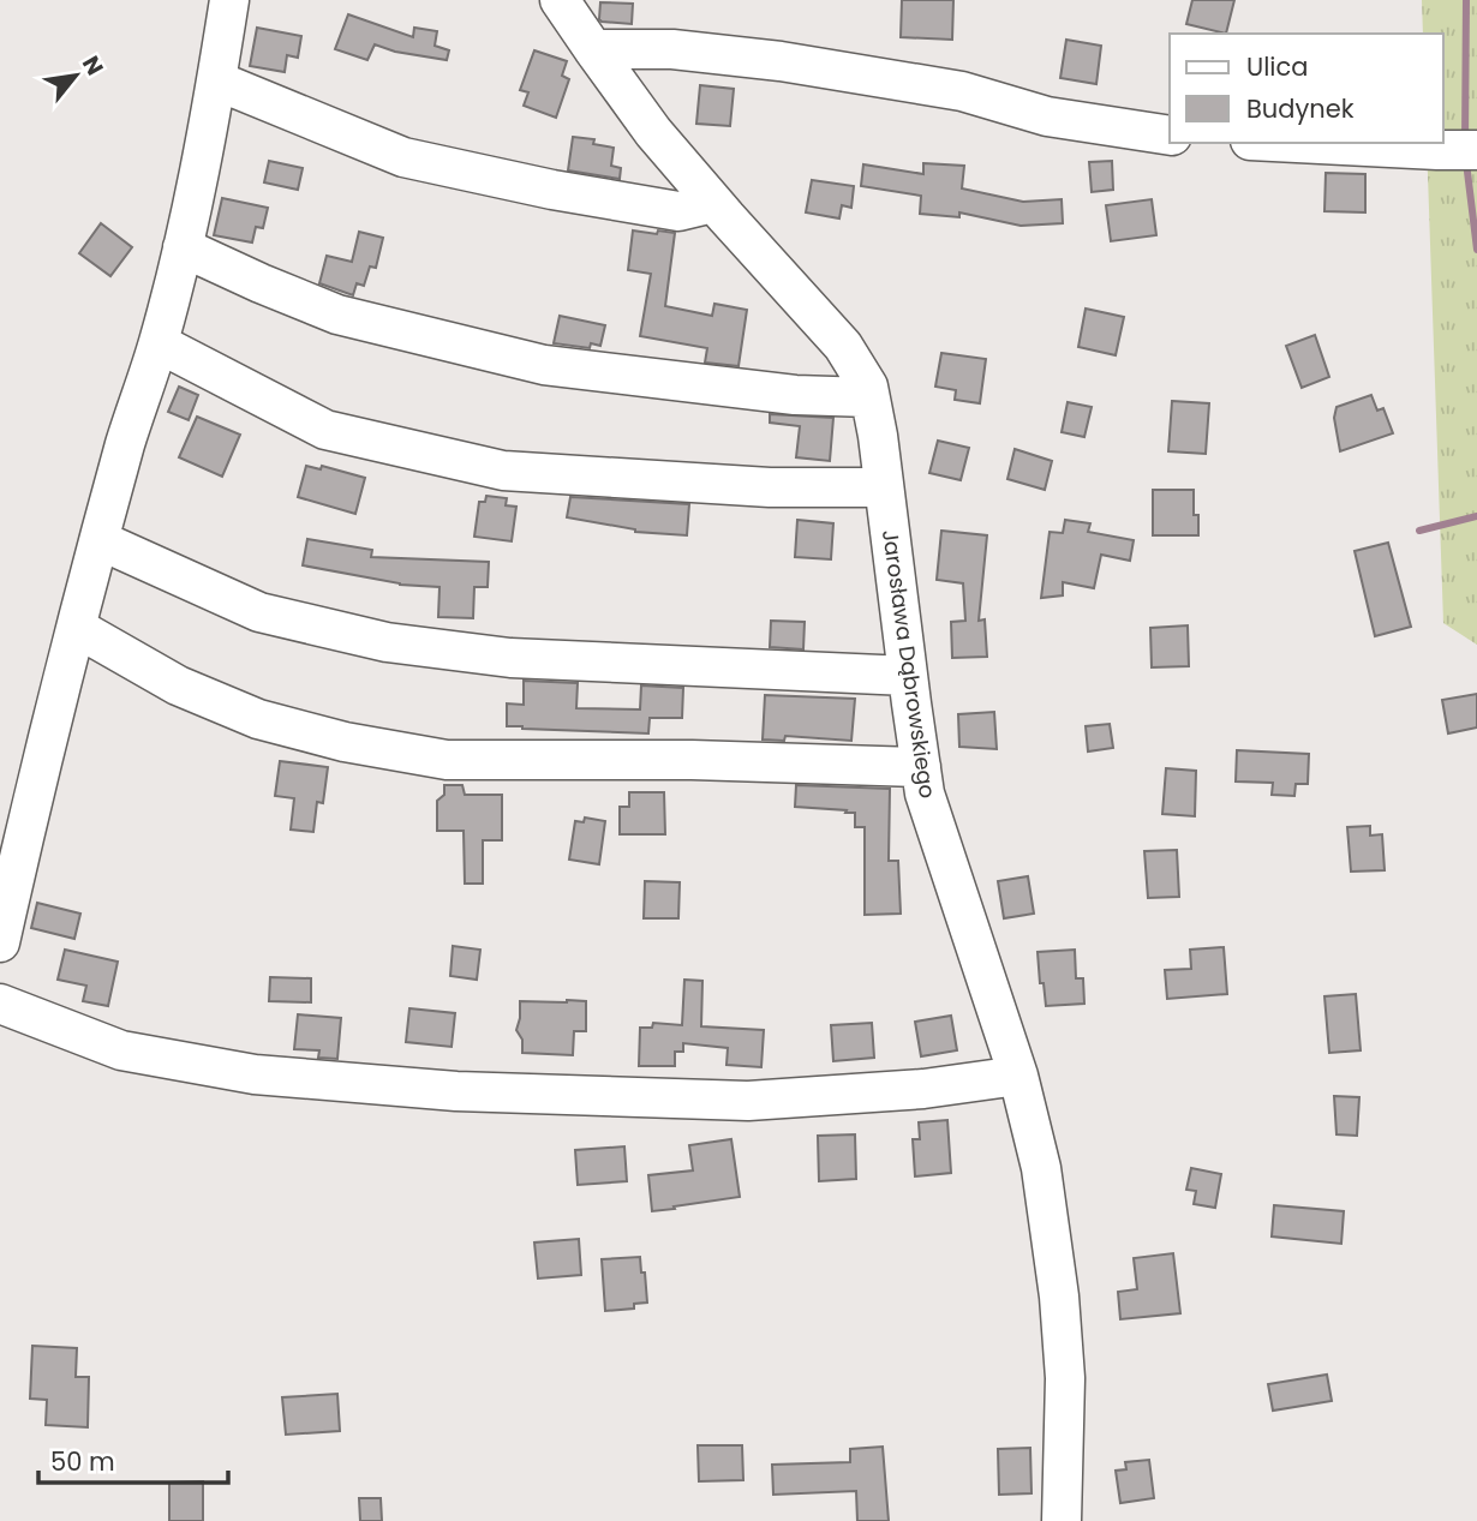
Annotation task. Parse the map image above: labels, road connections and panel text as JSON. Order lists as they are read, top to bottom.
{
  "streets": {
    "street": ["Jarosława Dąbrowskiego"]
  },
  "legend": ["Ulica", "Budynek"],
  "scale_bar": "50 m",
  "north": "top right"
}
